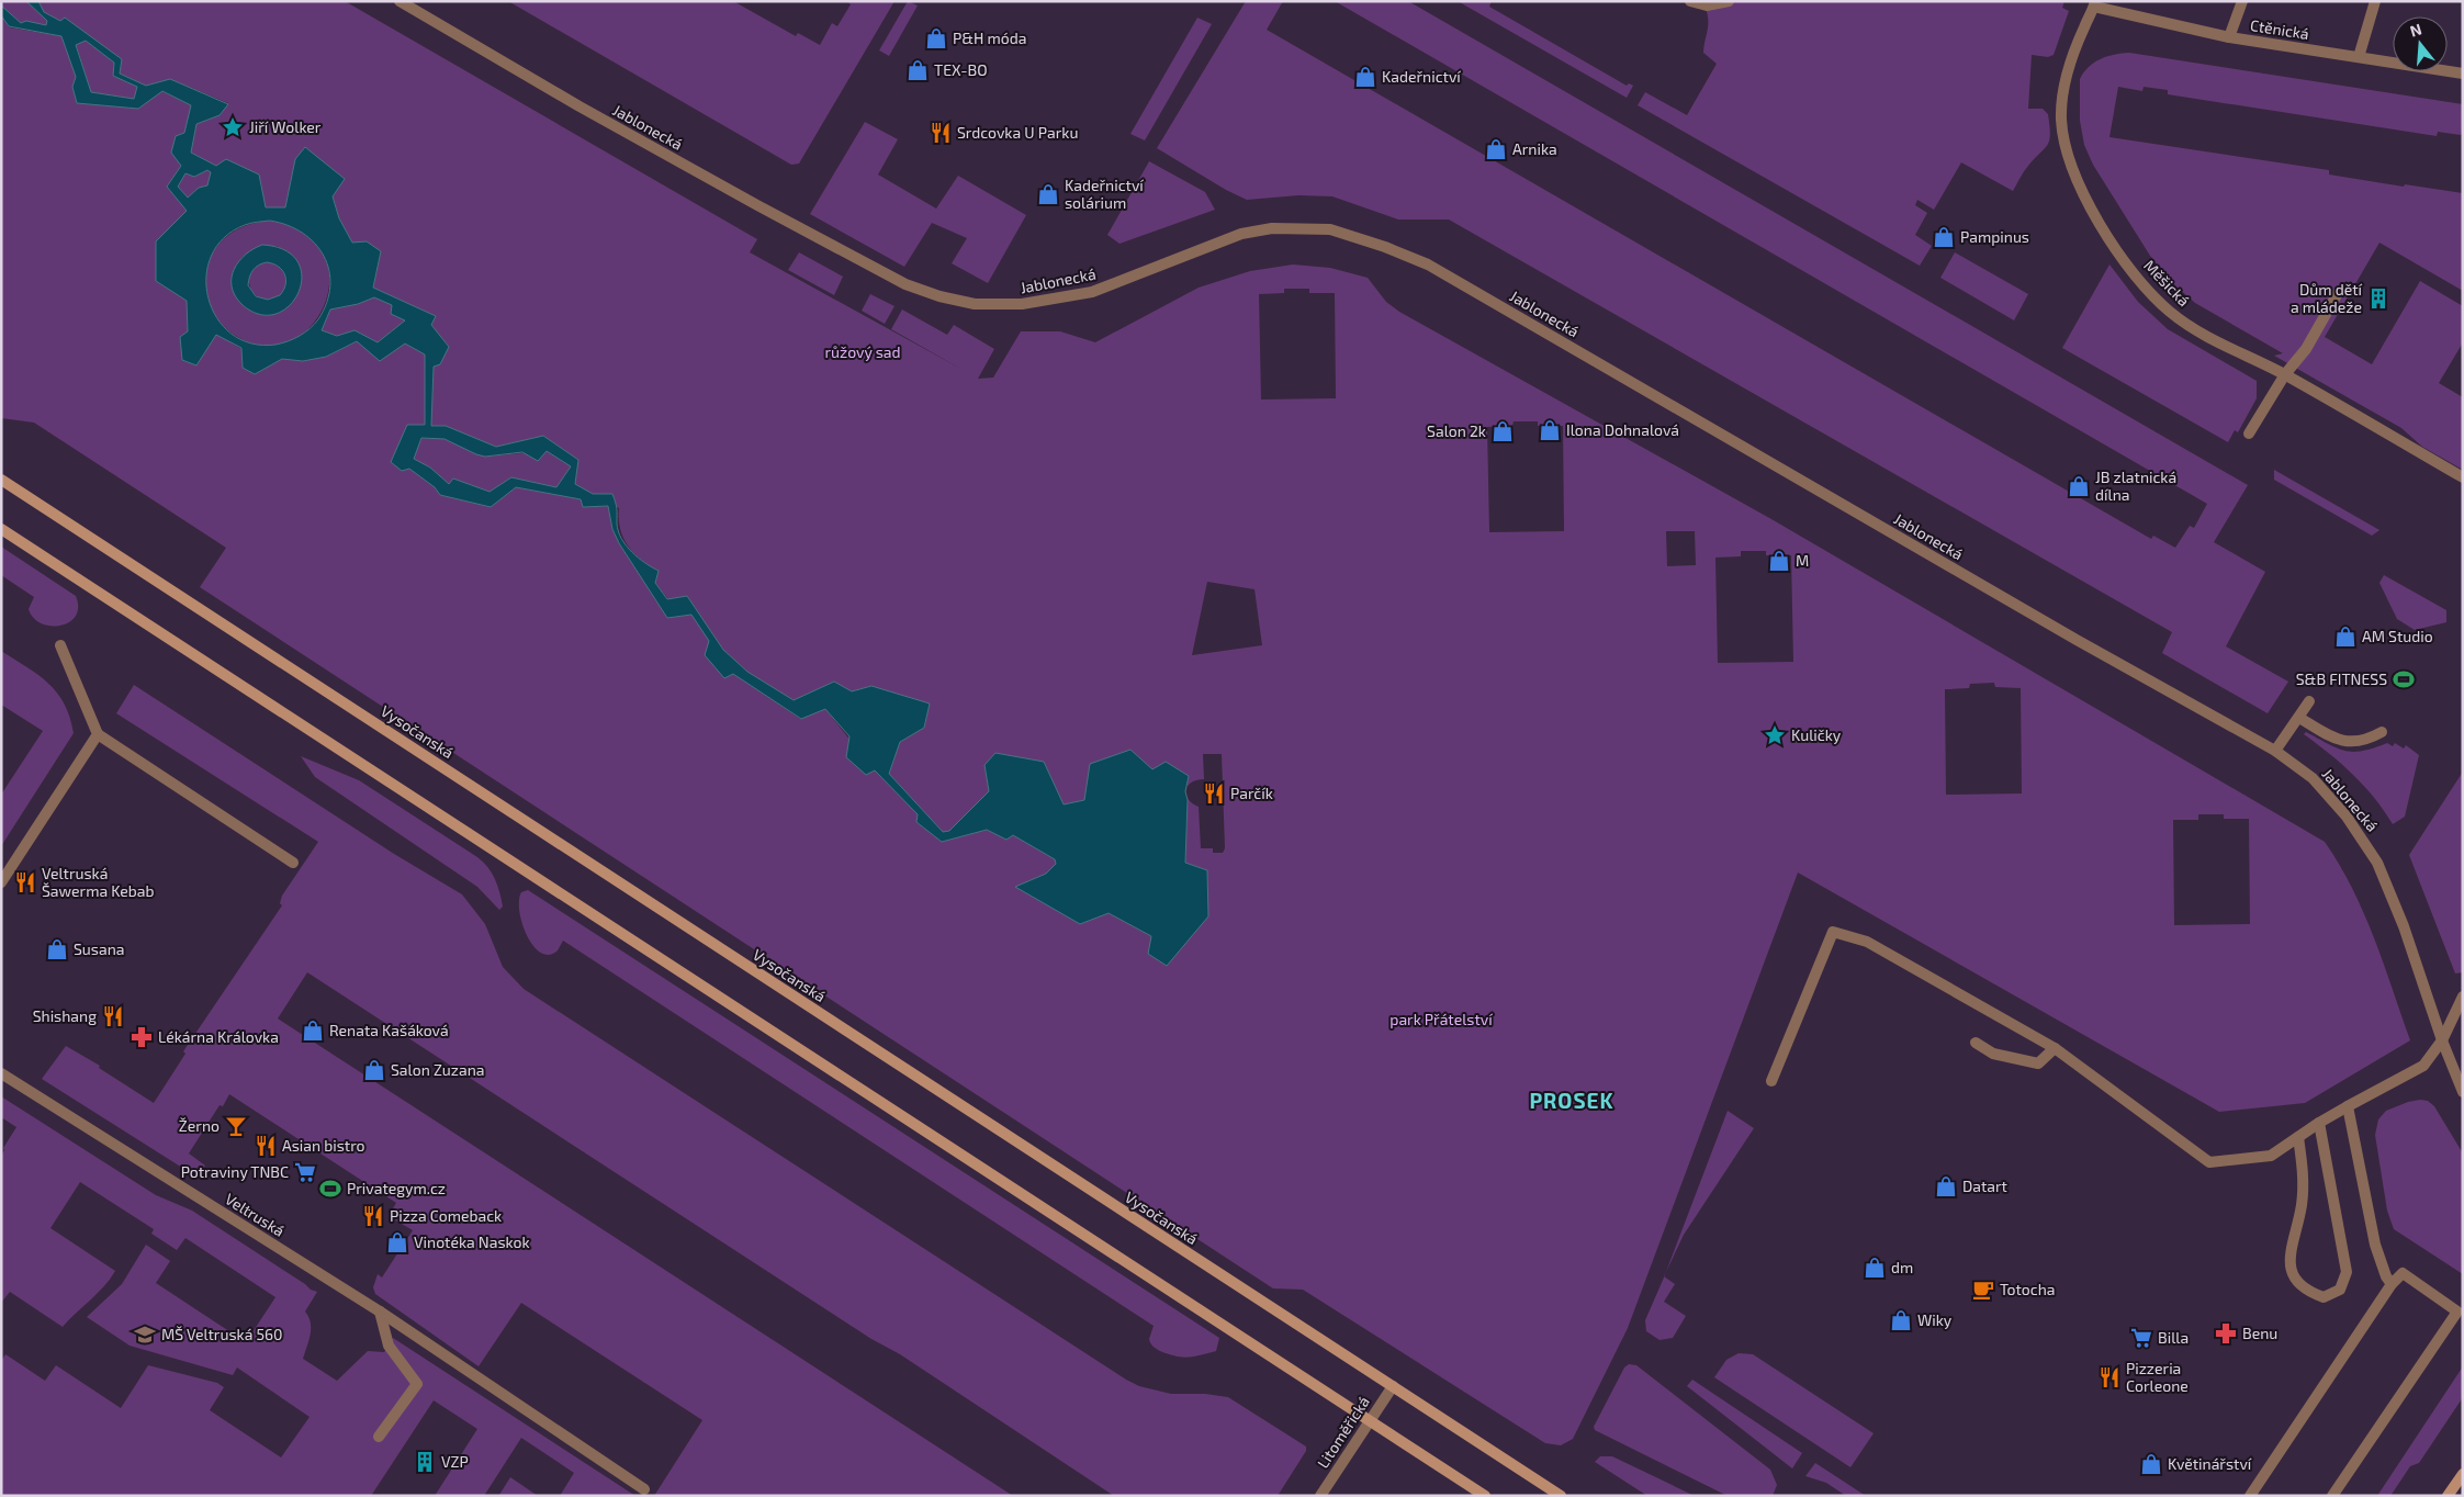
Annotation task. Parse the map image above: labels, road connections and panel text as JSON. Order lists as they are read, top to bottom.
{
  "streets": {
    "main road": ["Vysočanská"],
    "street": [
      "Ctěnická",
      "Jablonecká",
      "Měšická",
      "Veltruská",
      "Litoměřická"
    ]
  },
  "crossings": [
    ["Ctěnická", "Měšická"],
    ["Vysočanská", "Litoměřická"]
  ],
  "districts": ["PROSEK"],
  "parks": ["růžový sad", "park Přátelství"],
  "places": {
    "shop": [
      "P&H móda",
      "TEX-BO",
      "Kadeřnictví",
      "Arnika",
      "Kadeřnictví solárium",
      "Pampinus",
      "Ilona Dohnalová",
      "Salon 2k",
      "JB zlatnická dílna",
      "M",
      "AM Studio",
      "Susana",
      "Renata Kašáková",
      "Salon Zuzana",
      "Datart",
      "Vinotéka Naskok",
      "dm",
      "Wiky",
      "Květinářství"
    ],
    "place": ["Jiří Wolker", "Kuličky"],
    "restaurant": [
      "Srdcovka U Parku",
      "Parčík",
      "Veltruská Šawerma Kebab",
      "Shishang",
      "Asian bistro",
      "Pizza Comeback",
      "Pizzeria Corleone"
    ],
    "building": ["Dům dětí a mládeže", "VZP"],
    "sports": ["S&B FITNESS", "Privategym.cz"],
    "pharmacy": ["Lékárna Královka", "Benu"],
    "bar": ["Žerno"],
    "supermarket": ["Potraviny TNBC", "Billa"],
    "cafe": ["Totocha"],
    "school or university": ["MŠ Veltruská 560"]
  },
  "north": "top"
}
